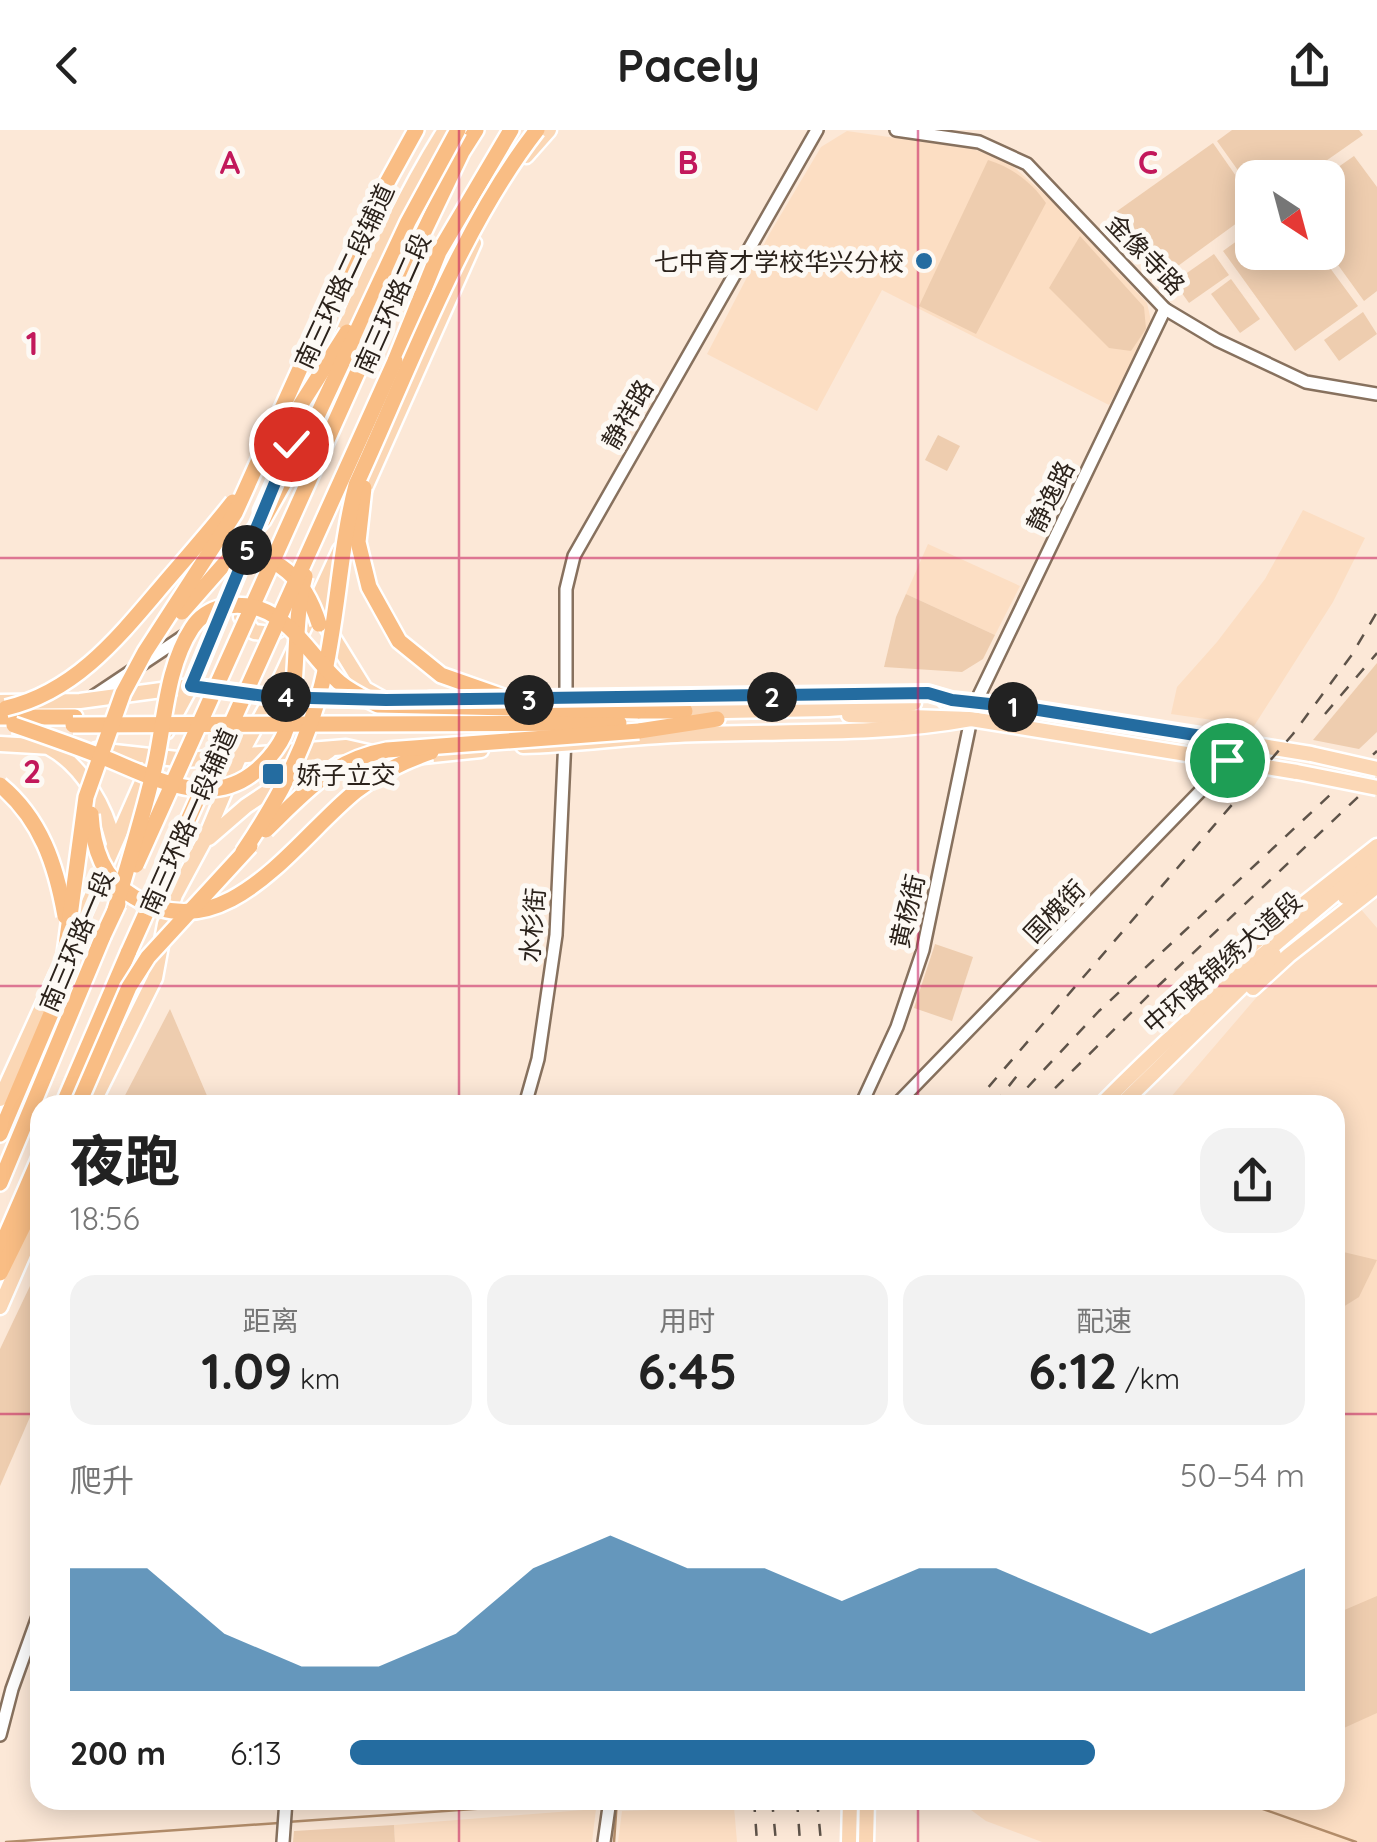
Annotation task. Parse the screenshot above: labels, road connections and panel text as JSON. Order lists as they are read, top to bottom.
{
  "streets": {
    "highway": ["南三环路二段", "南三环路一段"],
    "main road": ["南三环路二段辅道", "南三环路一段辅道", "中环路锦绣大道段"],
    "street": [
      "金像寺路",
      "静祥路",
      "静逸路",
      "黄杨街",
      "国槐街",
      "水杉街"
    ]
  },
  "crossings": [
    ["金像寺路", "静逸路"],
    ["南三环路二段", "南三环路一段"],
    ["静祥路", "水杉街"],
    ["静逸路", "黄杨街"]
  ],
  "places": {
    "other": ["七中育才学校华兴分校"],
    "transit": ["娇子立交"]
  },
  "north": "bottom right",
  "page": {
    "header": "Pacely",
    "pins": [
      "5",
      "2",
      "4",
      "3",
      "1"
    ],
    "heading": ["夜跑", "18:56"],
    "stats": [
      ["距离", "1.09 km"],
      ["用时", "6:45"],
      ["配速", "6:12 /km"]
    ],
    "chart": ["爬升", "50–54 m"],
    "list": [
      {
        "name": "200 m",
        "note": "6:13"
      }
    ]
  },
  "grid": {
    "columns": ["A", "B", "C"],
    "rows": ["1", "2"]
  }
}
